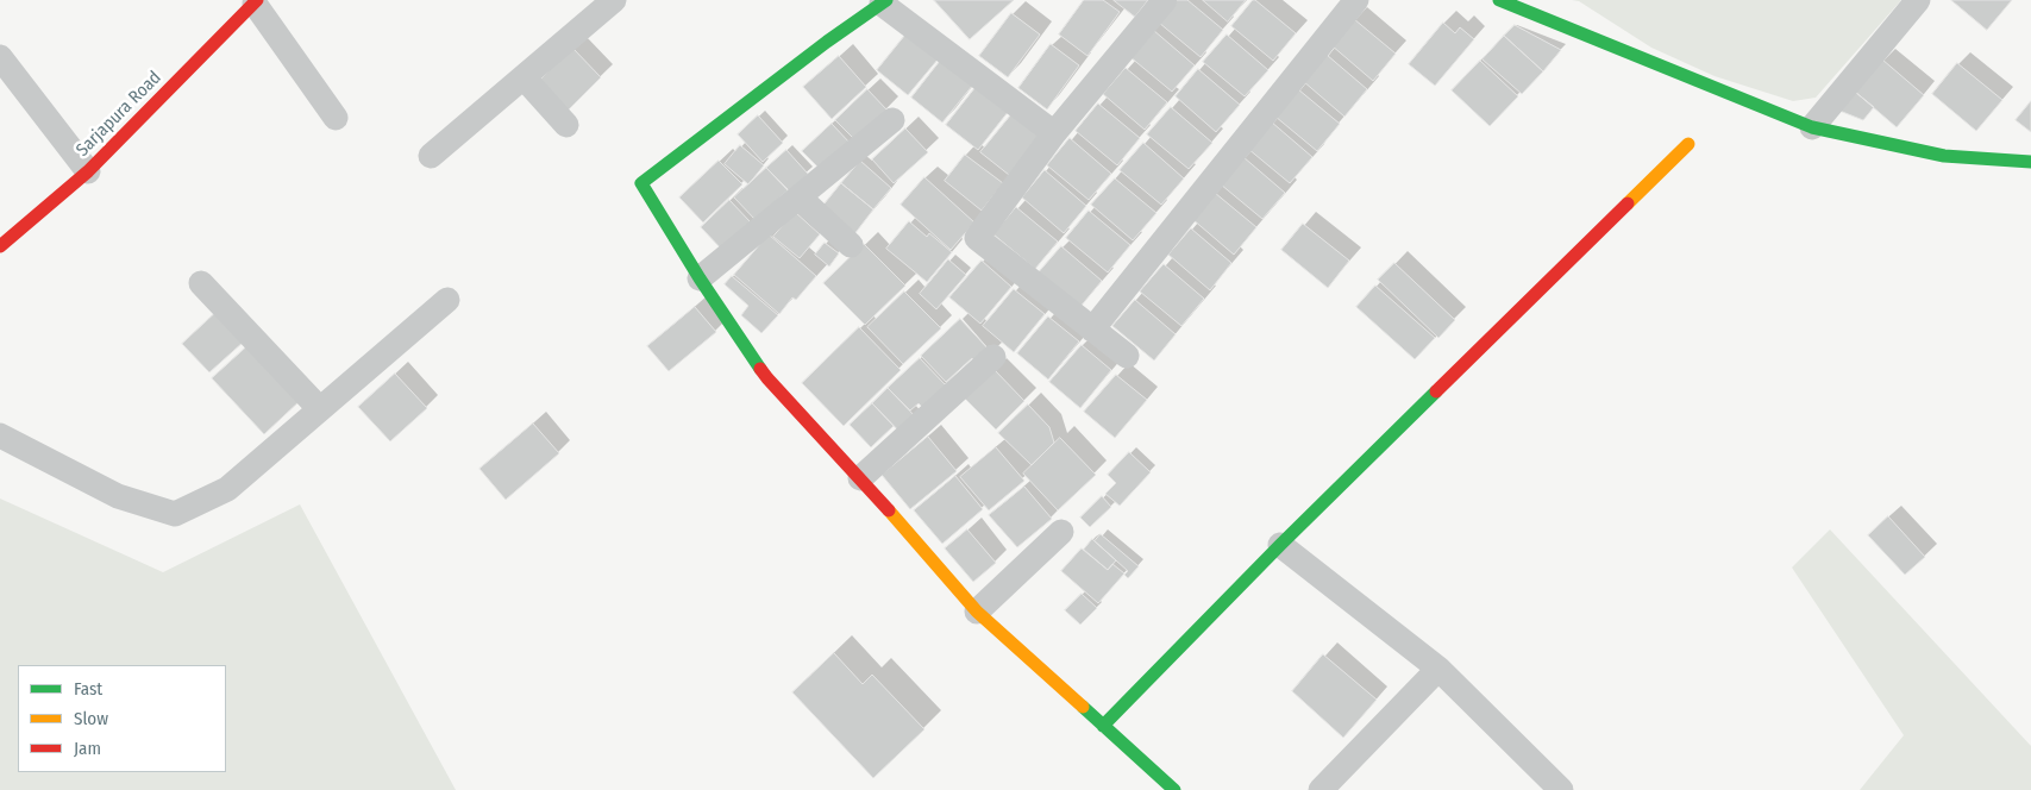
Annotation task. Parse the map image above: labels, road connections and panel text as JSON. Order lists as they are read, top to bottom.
{
  "streets": {
    "street": ["Sarjapura Road"]
  },
  "legend": ["Fast", "Slow", "Jam"]
}
